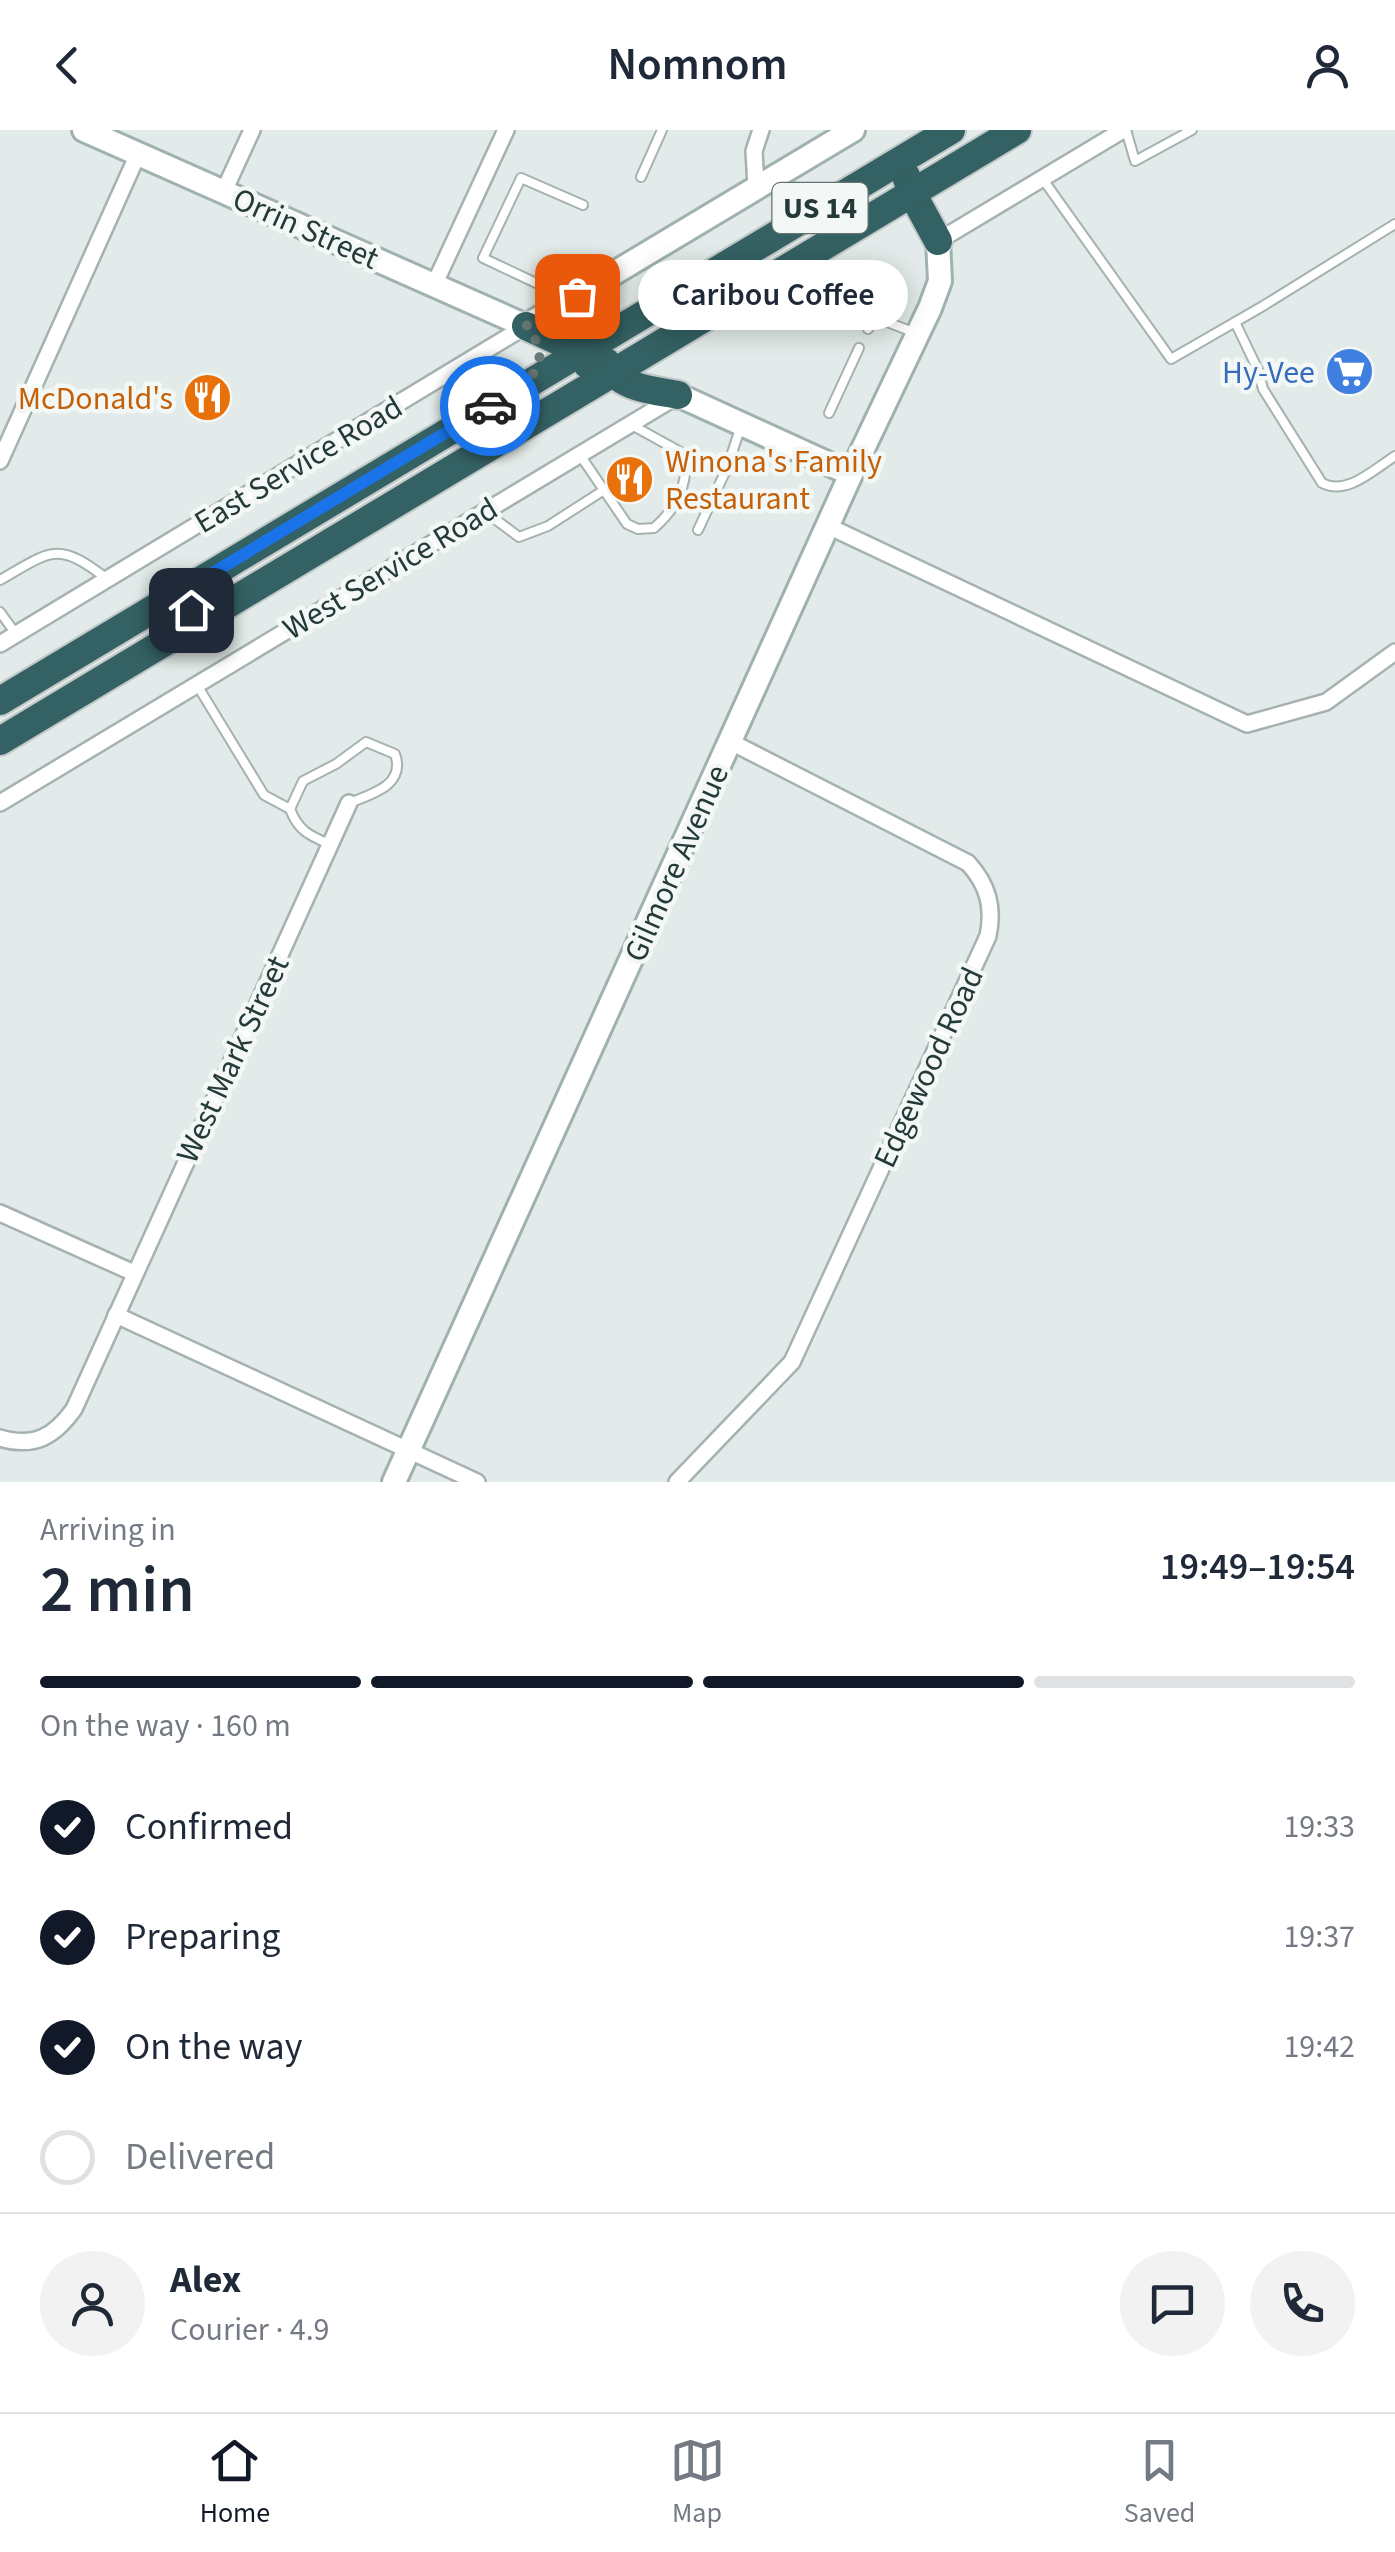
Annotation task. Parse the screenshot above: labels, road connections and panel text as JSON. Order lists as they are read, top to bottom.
{
  "streets": {
    "highway": ["US 14"],
    "street": [
      "Orrin Street",
      "East Service Road",
      "West Service Road",
      "Gilmore Avenue",
      "West Mark Street",
      "Edgewood Road"
    ]
  },
  "crossings": [
    ["Orrin Street", "East Service Road"],
    ["Gilmore Avenue", "Edgewood Road"]
  ],
  "places": {
    "other": ["Caribou Coffee"],
    "supermarket": ["Hy-Vee"],
    "restaurant": ["McDonald's", "Winona's Family Restaurant"]
  },
  "page": {
    "header": "Nomnom",
    "bubble": "Caribou Coffee",
    "heading": ["2 min", "Arriving in", "19:49–19:54"],
    "panel": ["Alex", "Courier · 4.9"],
    "bar": "On the way · 160 m",
    "list": [
      ["Confirmed", "19:33"],
      ["Preparing", "19:37"],
      ["On the way", "19:42"],
      "Delivered"
    ],
    "tabs": ["Home", "Map", "Saved"]
  }
}
